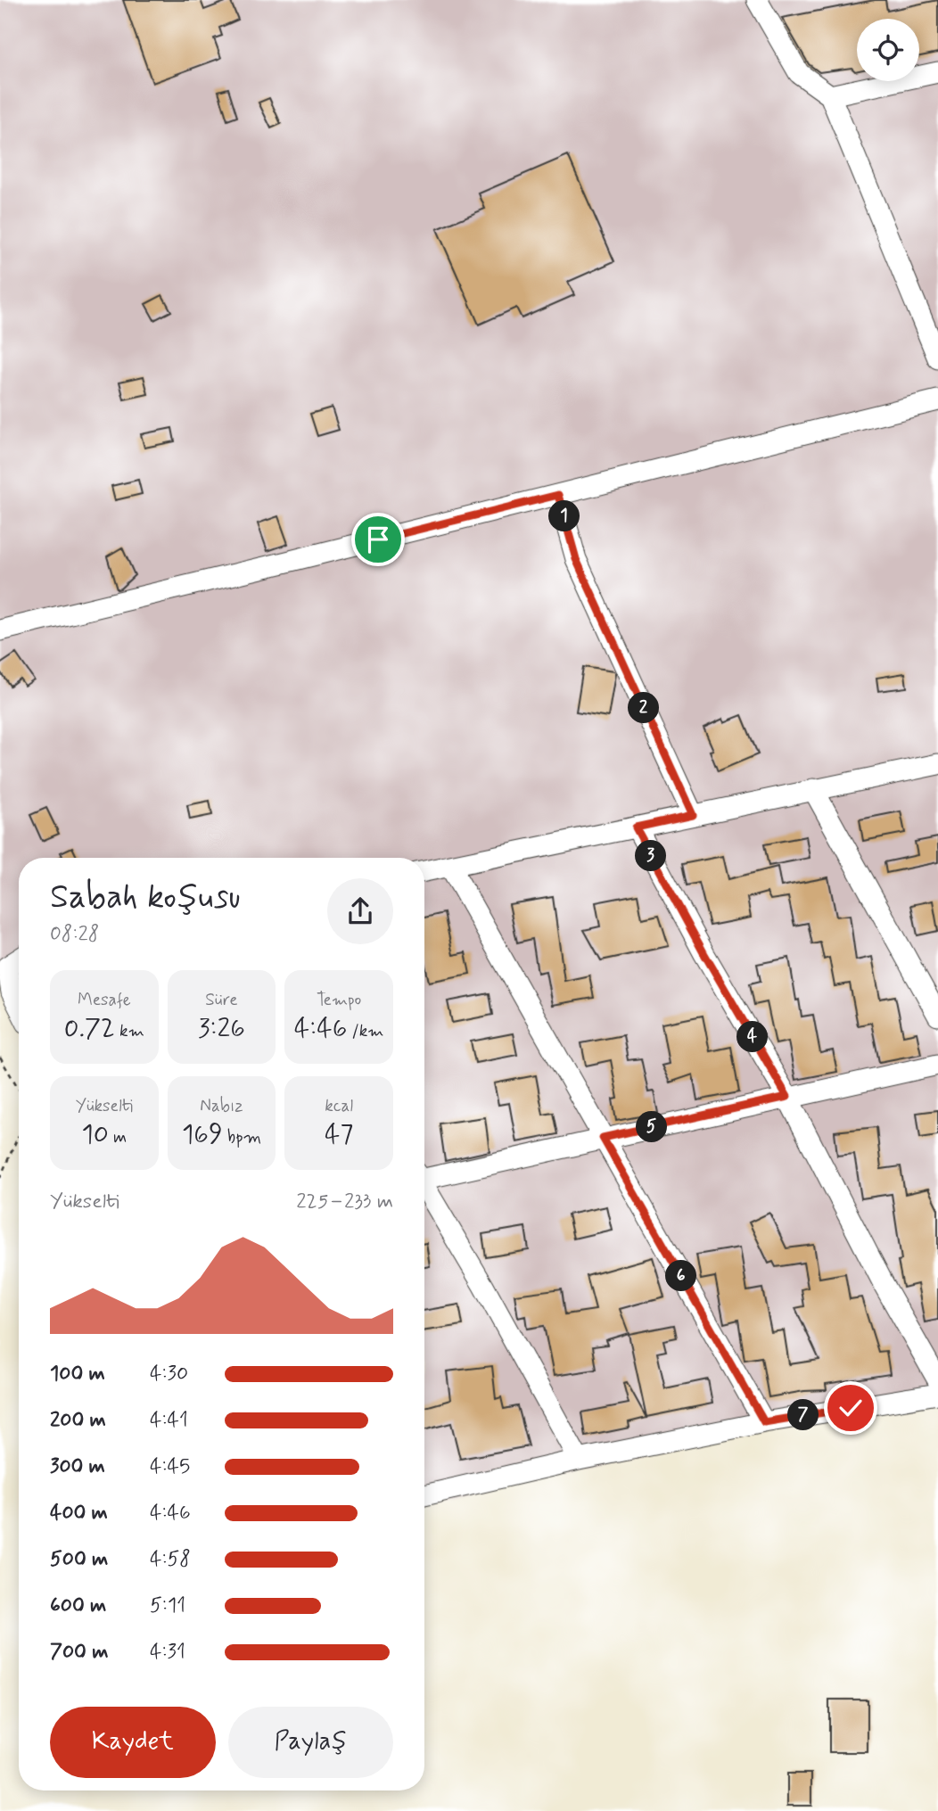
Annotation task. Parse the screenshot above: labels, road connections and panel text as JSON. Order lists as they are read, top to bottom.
{
  "page": {
    "pins": [
      "1",
      "2",
      "3",
      "4",
      "5",
      "6",
      "7"
    ],
    "heading": ["Sabah koşusu", "08:28"],
    "stats": [
      ["Mesafe", "0.72 km"],
      ["Süre", "3:26"],
      ["Tempo", "4:46 /km"],
      ["Yükselti", "10 m"],
      ["Nabız", "169 bpm"],
      ["kcal", "47"]
    ],
    "chart": ["Yükselti", "225–233 m"],
    "list": [
      {
        "name": "100 m",
        "note": "4:30"
      },
      {
        "name": "200 m",
        "note": "4:41"
      },
      {
        "name": "300 m",
        "note": "4:45"
      },
      {
        "name": "400 m",
        "note": "4:46"
      },
      {
        "name": "500 m",
        "note": "4:58"
      },
      {
        "name": "600 m",
        "note": "5:11"
      },
      {
        "name": "700 m",
        "note": "4:31"
      }
    ],
    "buttons": ["Kaydet", "Paylaş"]
  }
}
